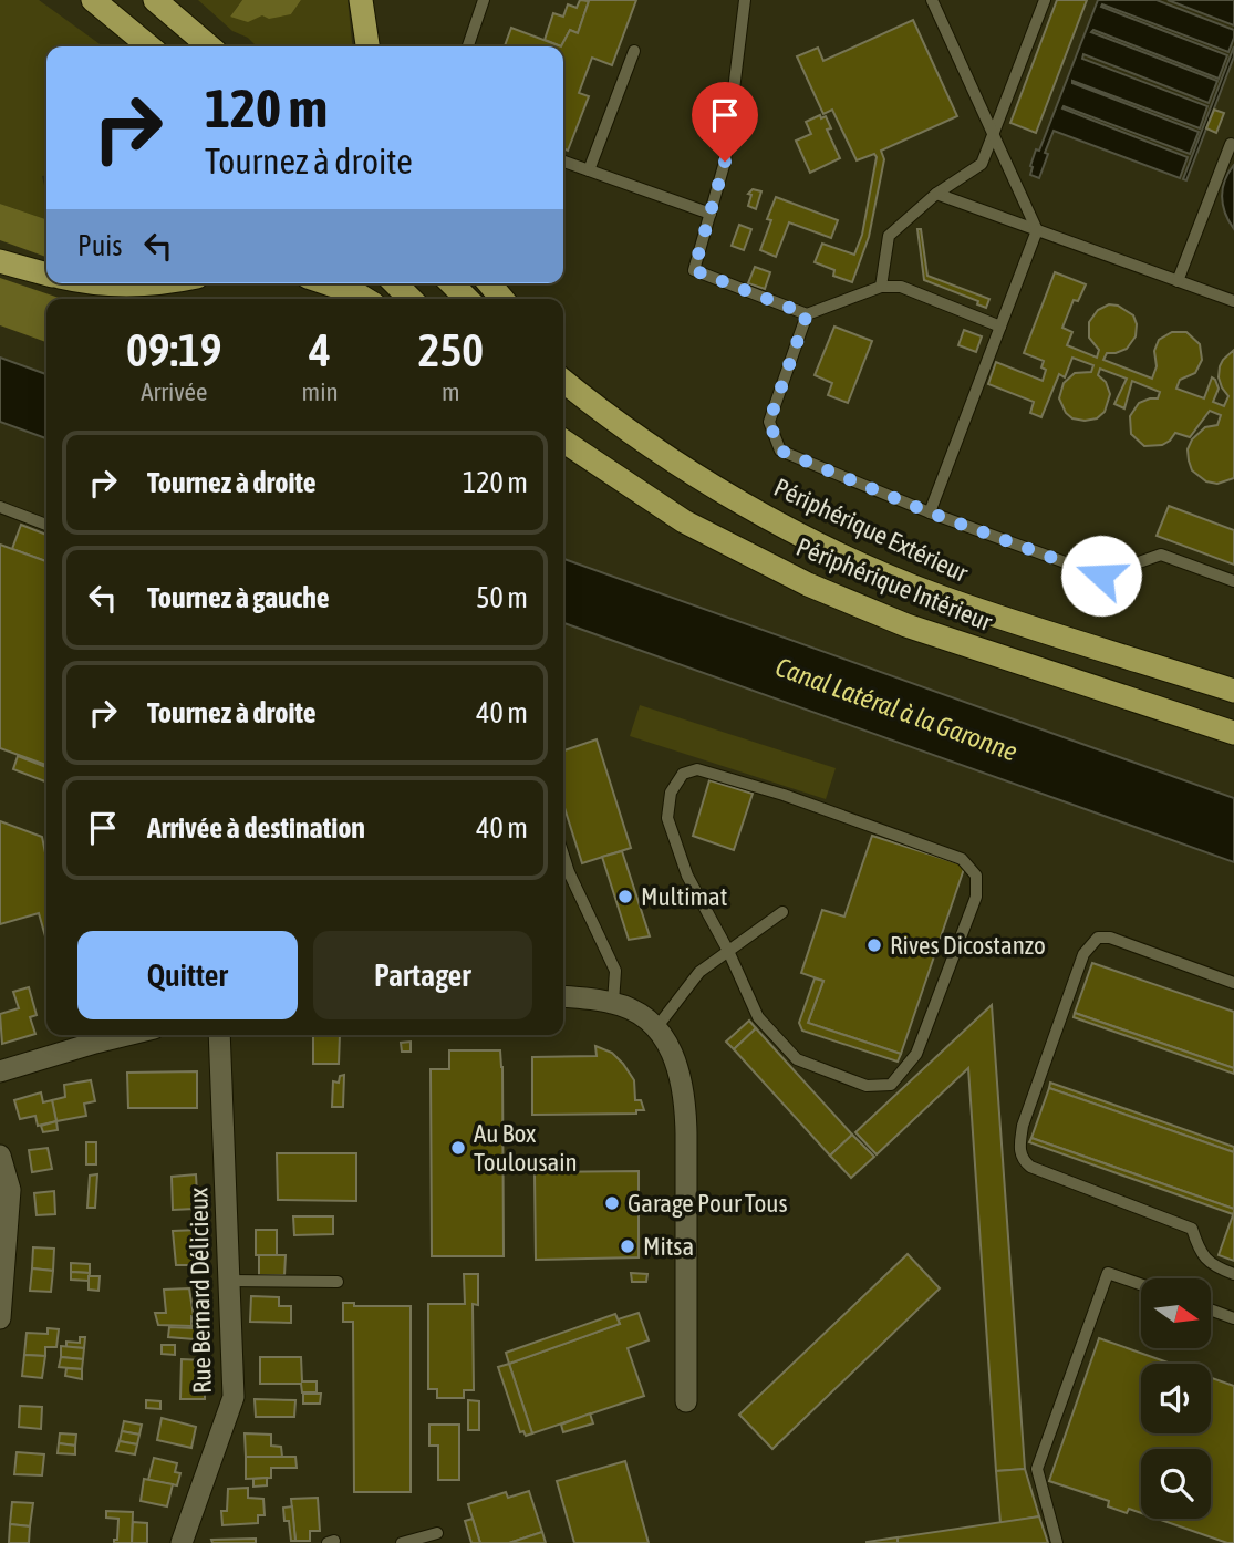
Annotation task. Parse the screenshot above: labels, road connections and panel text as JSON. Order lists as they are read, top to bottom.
{
  "streets": {
    "highway": ["Périphérique Extérieur", "Périphérique Intérieur"],
    "street": ["Rue Bernard Délicieux"]
  },
  "water": ["Canal Latéral à la Garonne"],
  "places": [
    "Multimat",
    "Rives Dicostanzo",
    "Au Box Toulousain",
    "Garage Pour Tous",
    "Mitsa"
  ],
  "north": "right",
  "page": {
    "turn": ["120 m", "Tournez à droite"],
    "then": "Puis",
    "eta": [
      "09:19",
      "Arrivée",
      "4",
      "min",
      "250",
      "m"
    ],
    "list": [
      {
        "name": "Tournez à droite",
        "value": "120 m"
      },
      {
        "name": "Tournez à gauche",
        "value": "50 m"
      },
      {
        "name": "Tournez à droite",
        "value": "40 m"
      },
      {
        "name": "Arrivée à destination",
        "value": "40 m"
      }
    ],
    "buttons": ["Quitter", "Partager"]
  }
}
